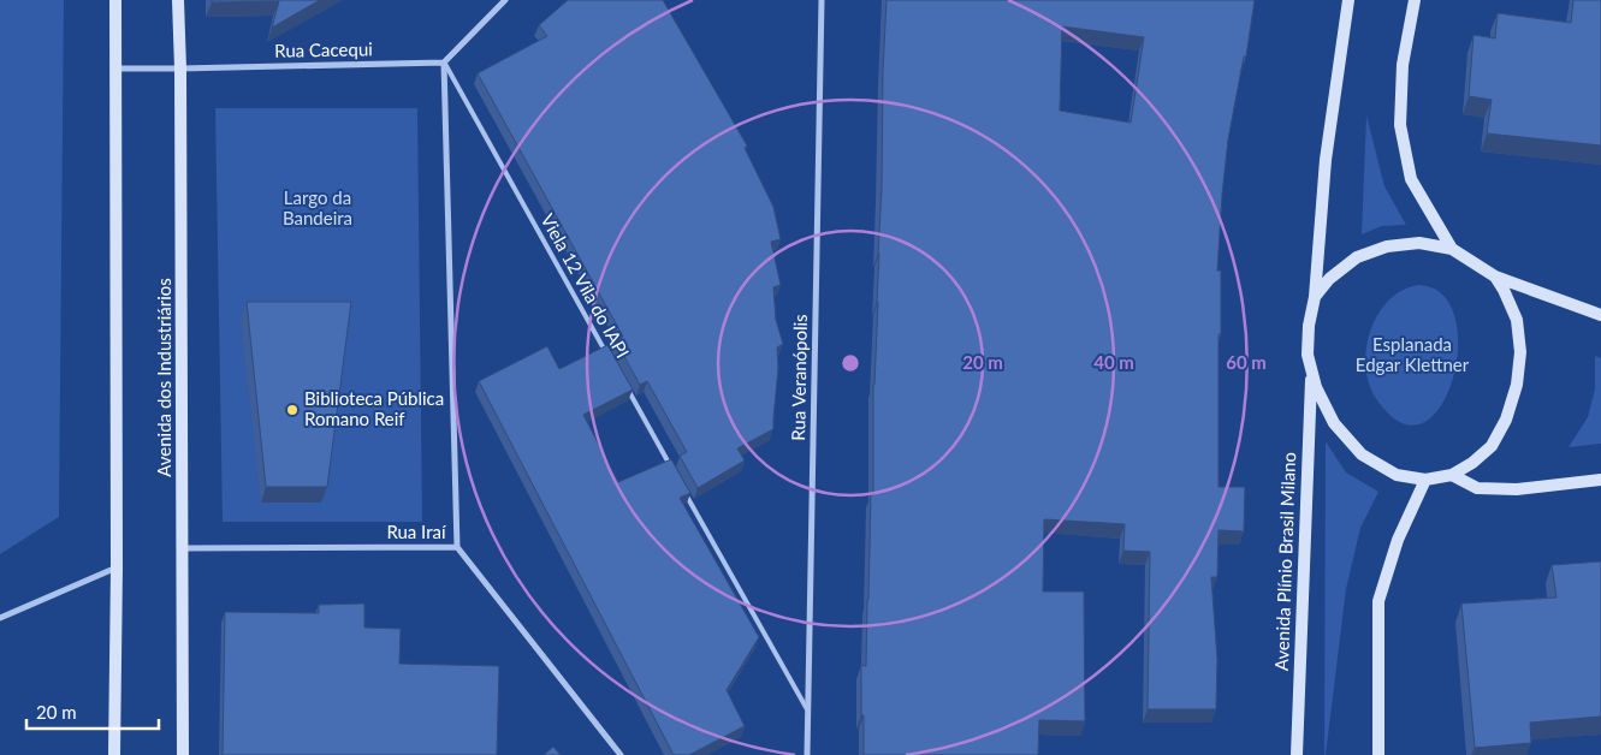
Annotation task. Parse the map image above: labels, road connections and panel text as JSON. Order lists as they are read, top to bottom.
{
  "streets": {
    "main road": ["Avenida dos Industriários", "Avenida Plínio Brasil Milano"],
    "street": ["Rua Cacequi", "Rua Veranópolis", "Rua Iraí"],
    "lane": ["Viela 12 Vila do IAPI"]
  },
  "crossings": [
    ["Rua Cacequi", "Viela 12 Vila do IAPI"],
    ["Rua Cacequi", "Avenida dos Industriários"],
    ["Avenida dos Industriários", "Rua Iraí"]
  ],
  "parks": ["Largo da Bandeira", "Esplanada Edgar Klettner"],
  "places": ["Biblioteca Pública Romano Reif"],
  "scale_bar": "20 m",
  "rings": ["20 m", "40 m", "60 m"]
}
